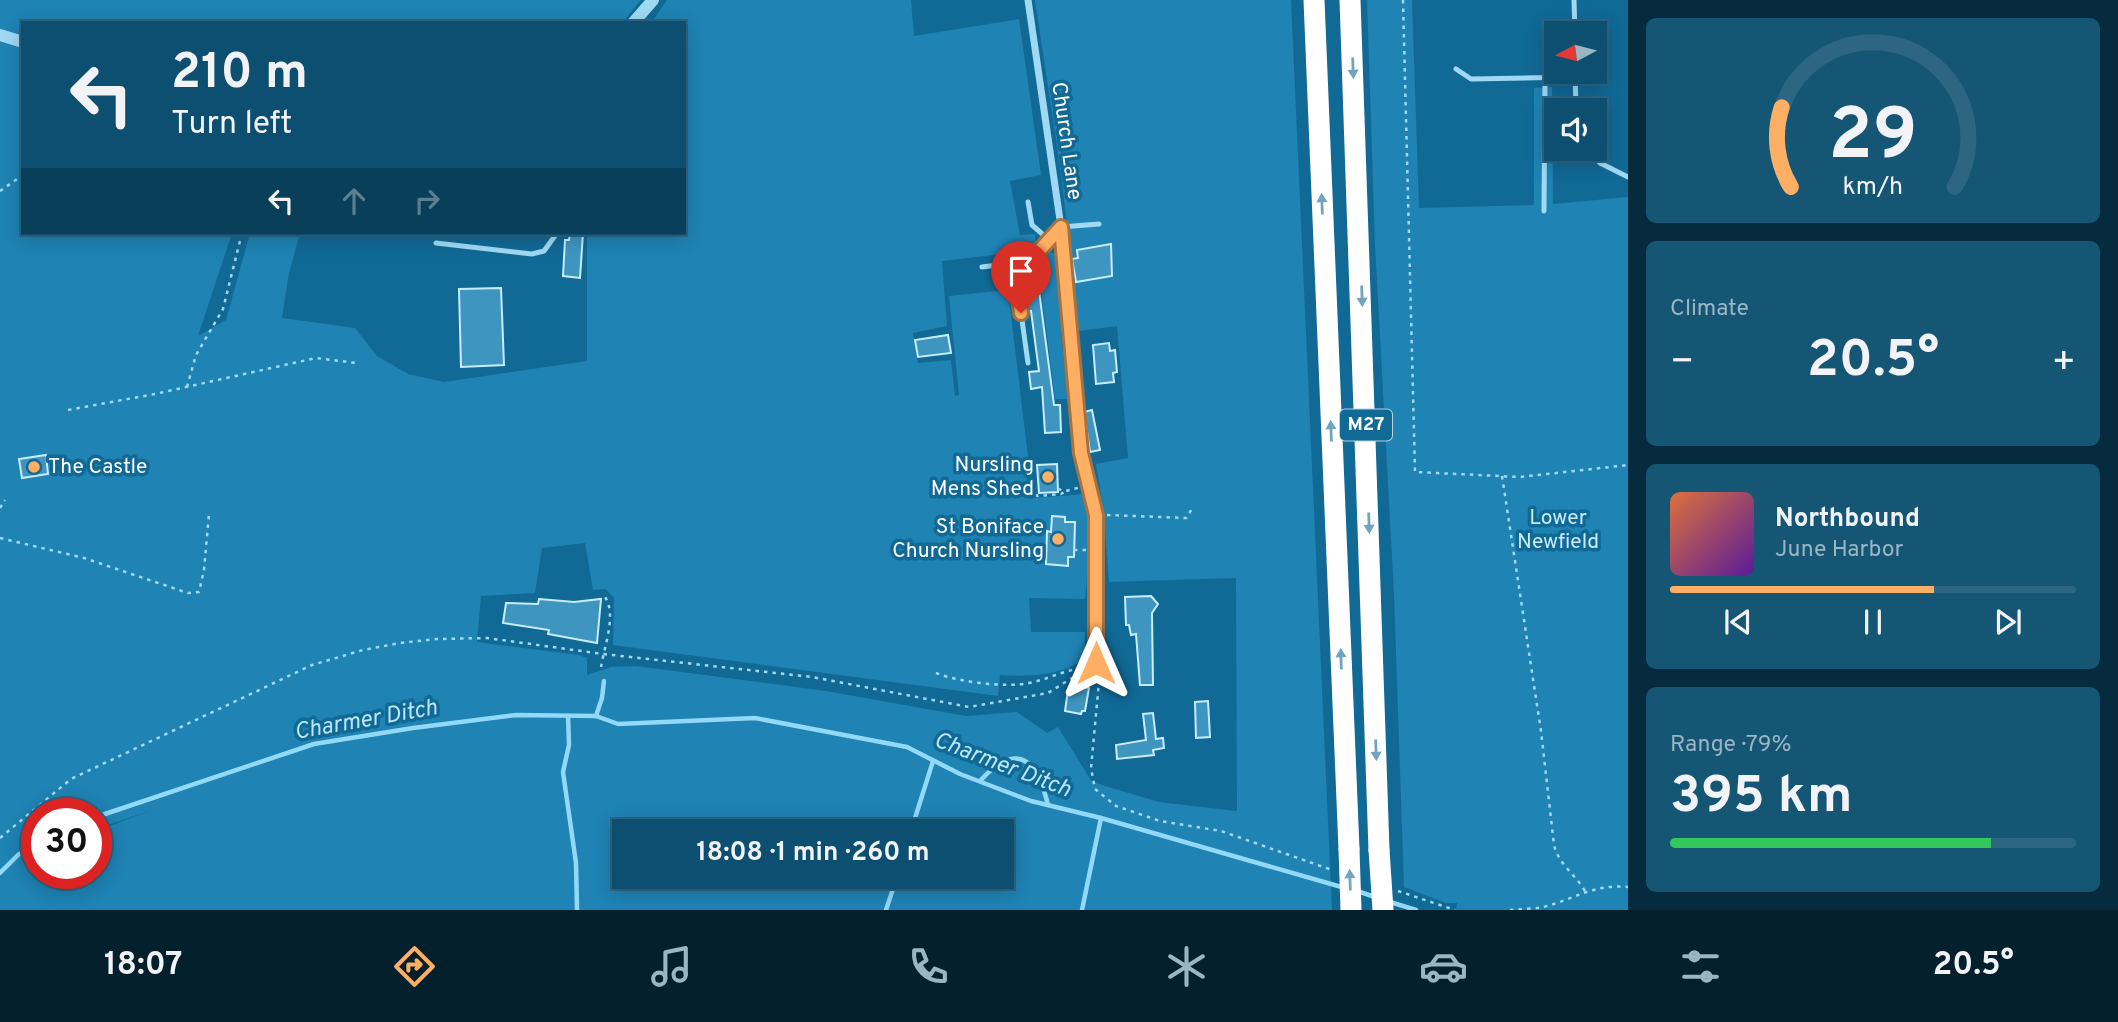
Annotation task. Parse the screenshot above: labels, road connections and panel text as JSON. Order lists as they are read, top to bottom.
{
  "streets": {
    "highway": ["M27"],
    "street": ["Church Lane"]
  },
  "water": ["Charmer Ditch"],
  "parks": ["Lower Newfield"],
  "places": ["The Castle", "Nursling Mens Shed", "St Boniface Church Nursling"],
  "north": "left",
  "page": {
    "turn": ["210 m", "Turn left"],
    "tile": [
      "Climate",
      ["Range · 79%", "395 km"]
    ],
    "heat": ["−", "20.5°", "+"],
    "song": ["Northbound", "June Harbor"],
    "limit": "30",
    "trip": "18:08 · 1 min · 260 m",
    "tabs": ["18:07", "20.5°"],
    "gauge": ["29", "km/h"]
  }
}
